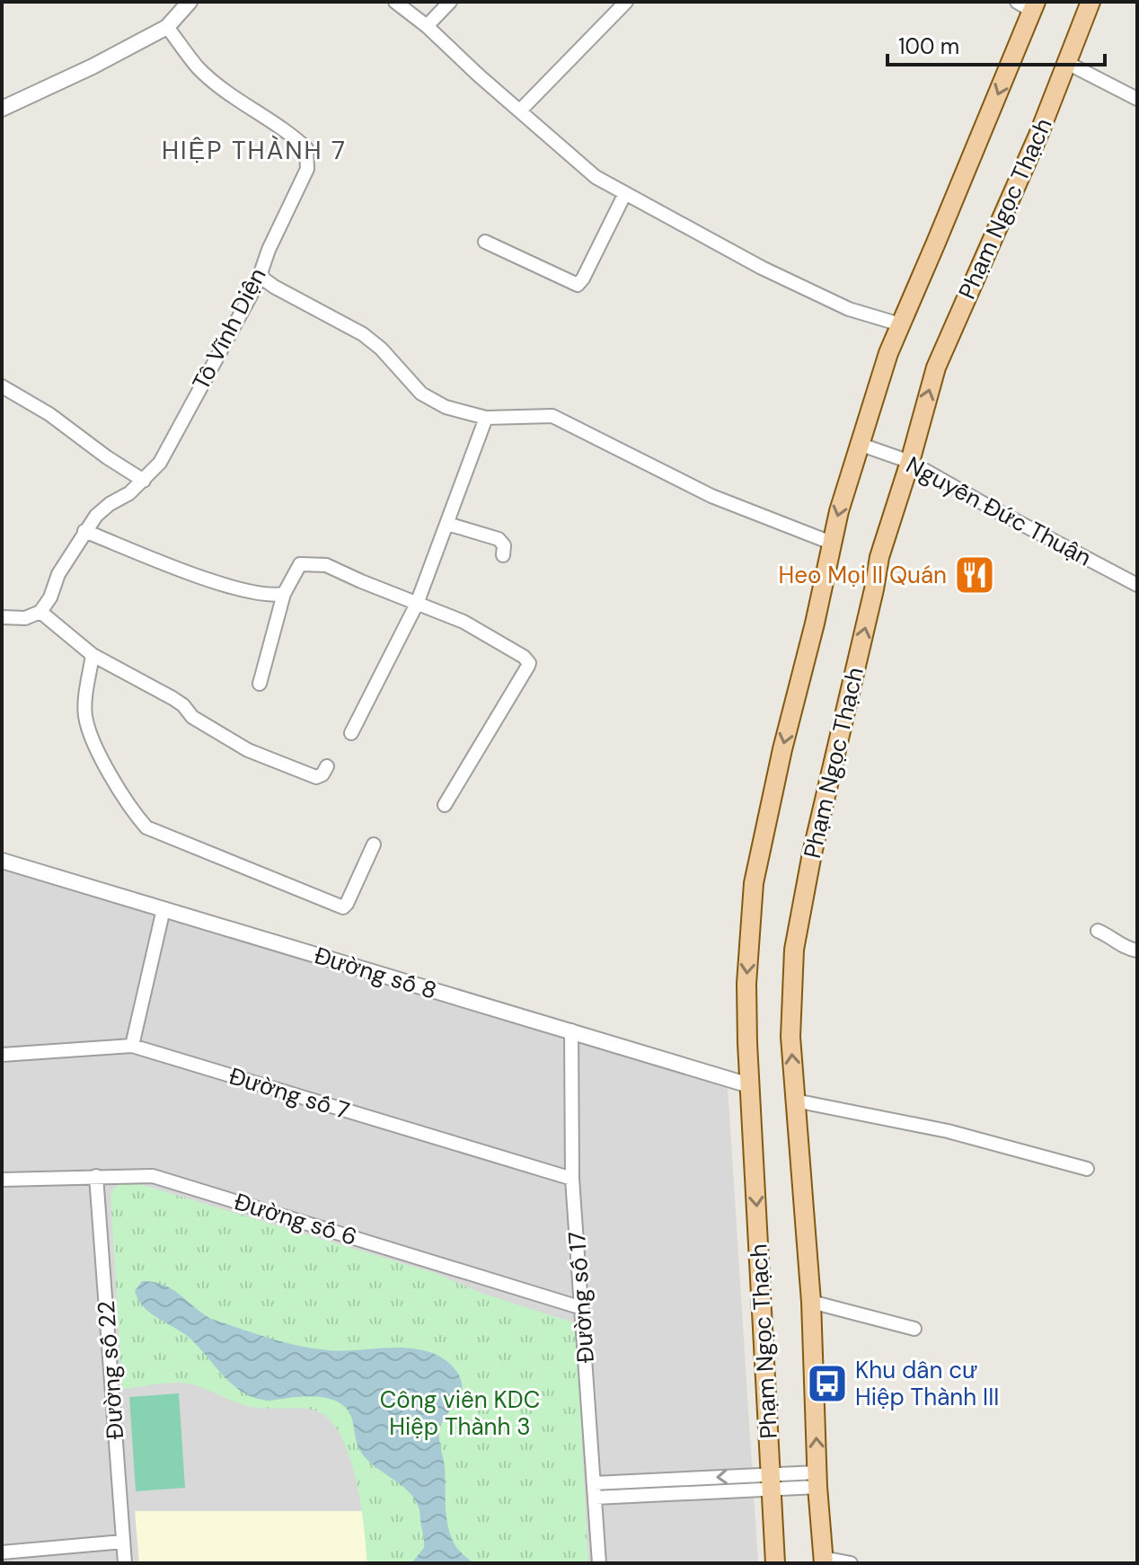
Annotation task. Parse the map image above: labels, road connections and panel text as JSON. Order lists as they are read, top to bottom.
{
  "streets": {
    "main road": ["Phạm Ngọc Thạch"],
    "street": [
      "Tô Vĩnh Diện",
      "Nguyễn Đức Thuận",
      "Đường số 8",
      "Đường số 7",
      "Đường số 6",
      "Đường số 17",
      "Đường số 22"
    ]
  },
  "crossings": [
    ["Phạm Ngọc Thạch", "Nguyễn Đức Thuận"],
    ["Phạm Ngọc Thạch", "Đường số 8"],
    ["Đường số 8", "Đường số 17"],
    ["Đường số 7", "Đường số 17"],
    ["Đường số 6", "Đường số 17"],
    ["Đường số 6", "Đường số 22"]
  ],
  "districts": ["HIỆP THÀNH 7"],
  "parks": ["Công viên KDC Hiệp Thành 3"],
  "places": {
    "restaurant": ["Heo Mọi II Quán"],
    "bus stop": ["Khu dân cư Hiệp Thành III"]
  },
  "scale_bar": "100 m"
}
